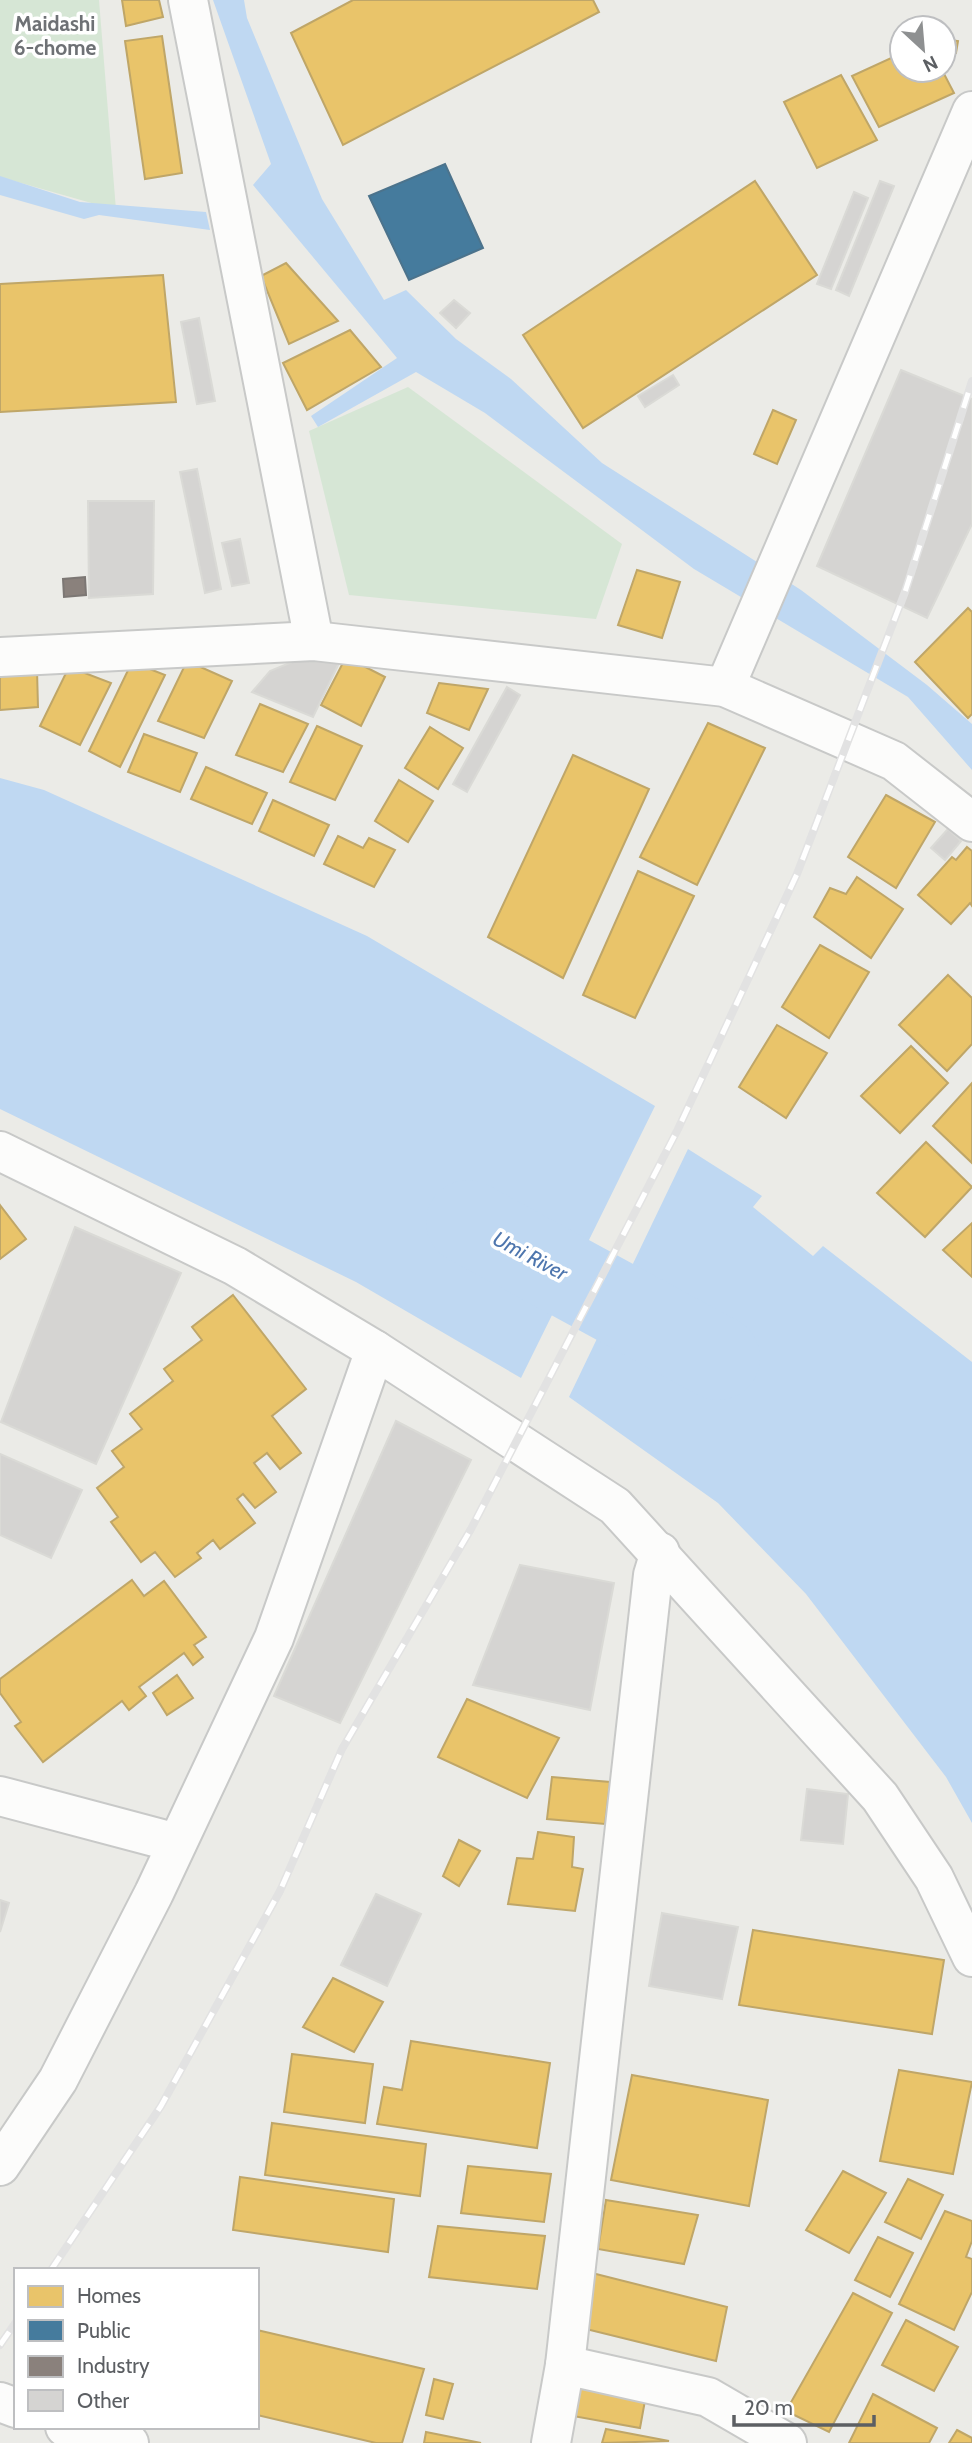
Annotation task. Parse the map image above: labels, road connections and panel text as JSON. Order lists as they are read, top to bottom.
{
  "districts": ["Maidashi 6-chome"],
  "water": ["Umi River"],
  "legend": [
    "Homes",
    "Public",
    "Industry",
    "Other"
  ],
  "scale_bar": "20 m",
  "north": "bottom right"
}
